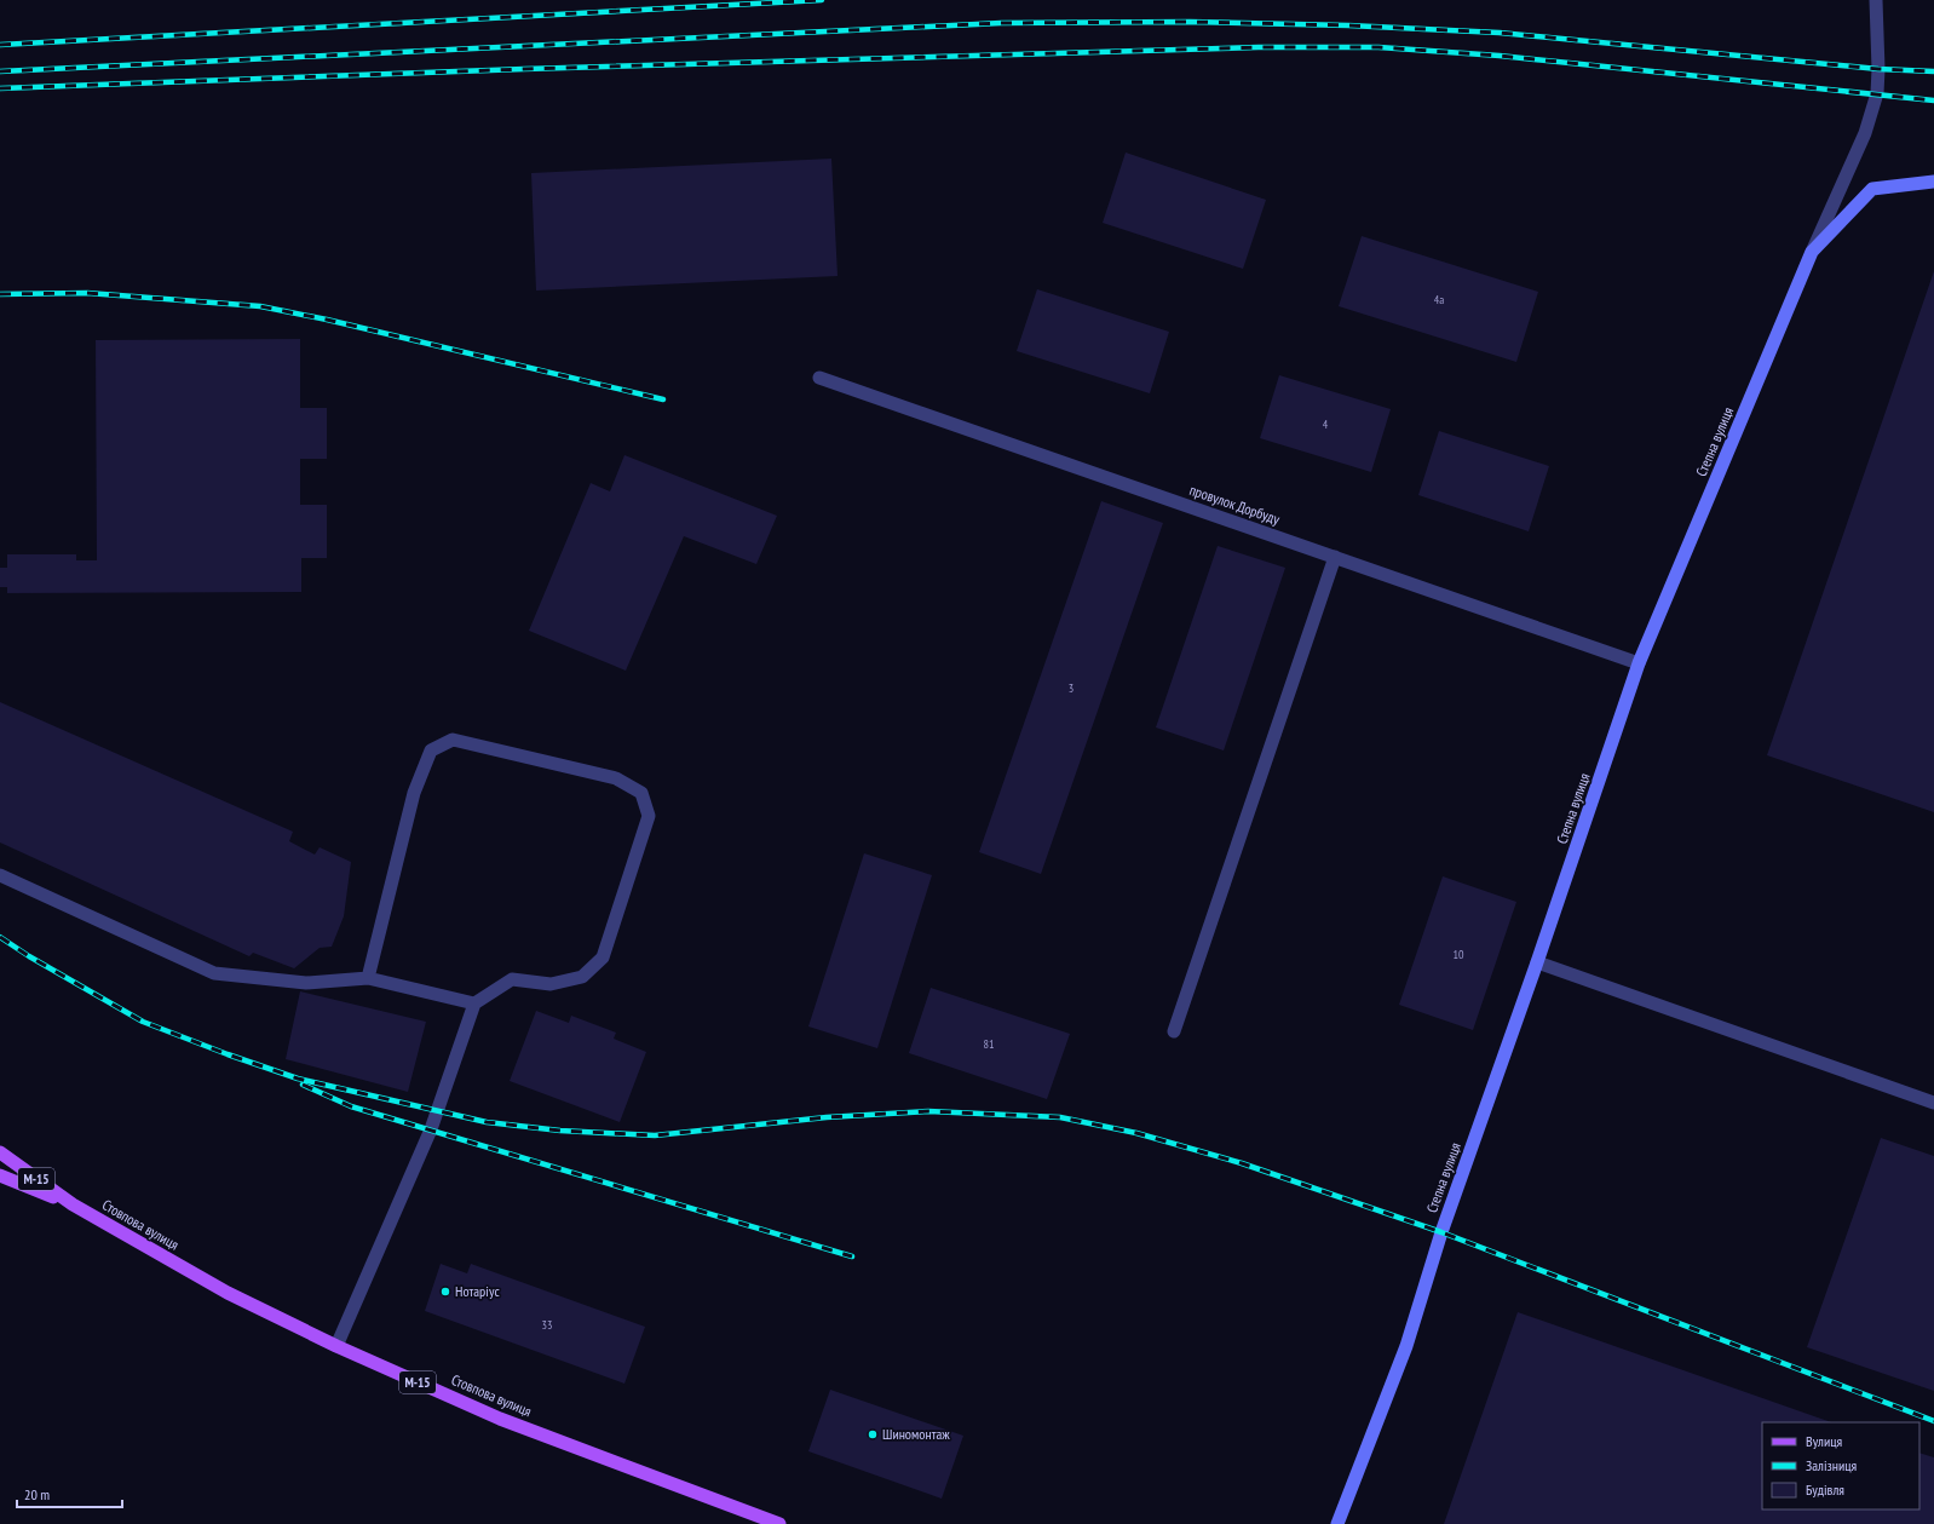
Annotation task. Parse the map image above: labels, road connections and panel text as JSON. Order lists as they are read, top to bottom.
{
  "streets": {
    "main road": ["Степна вулиця", "М-15", "Стовпова вулиця"],
    "lane": ["провулок Дорбуду"]
  },
  "crossings": [
    ["Степна вулиця", "провулок Дорбуду"]
  ],
  "places": ["Нотаріус", "Шиномонтаж"],
  "house_numbers": [
    "4а",
    "4",
    "3",
    "10",
    "81",
    "33"
  ],
  "legend": ["Вулиця", "Залізниця", "Будівля"],
  "scale_bar": "20 m"
}
